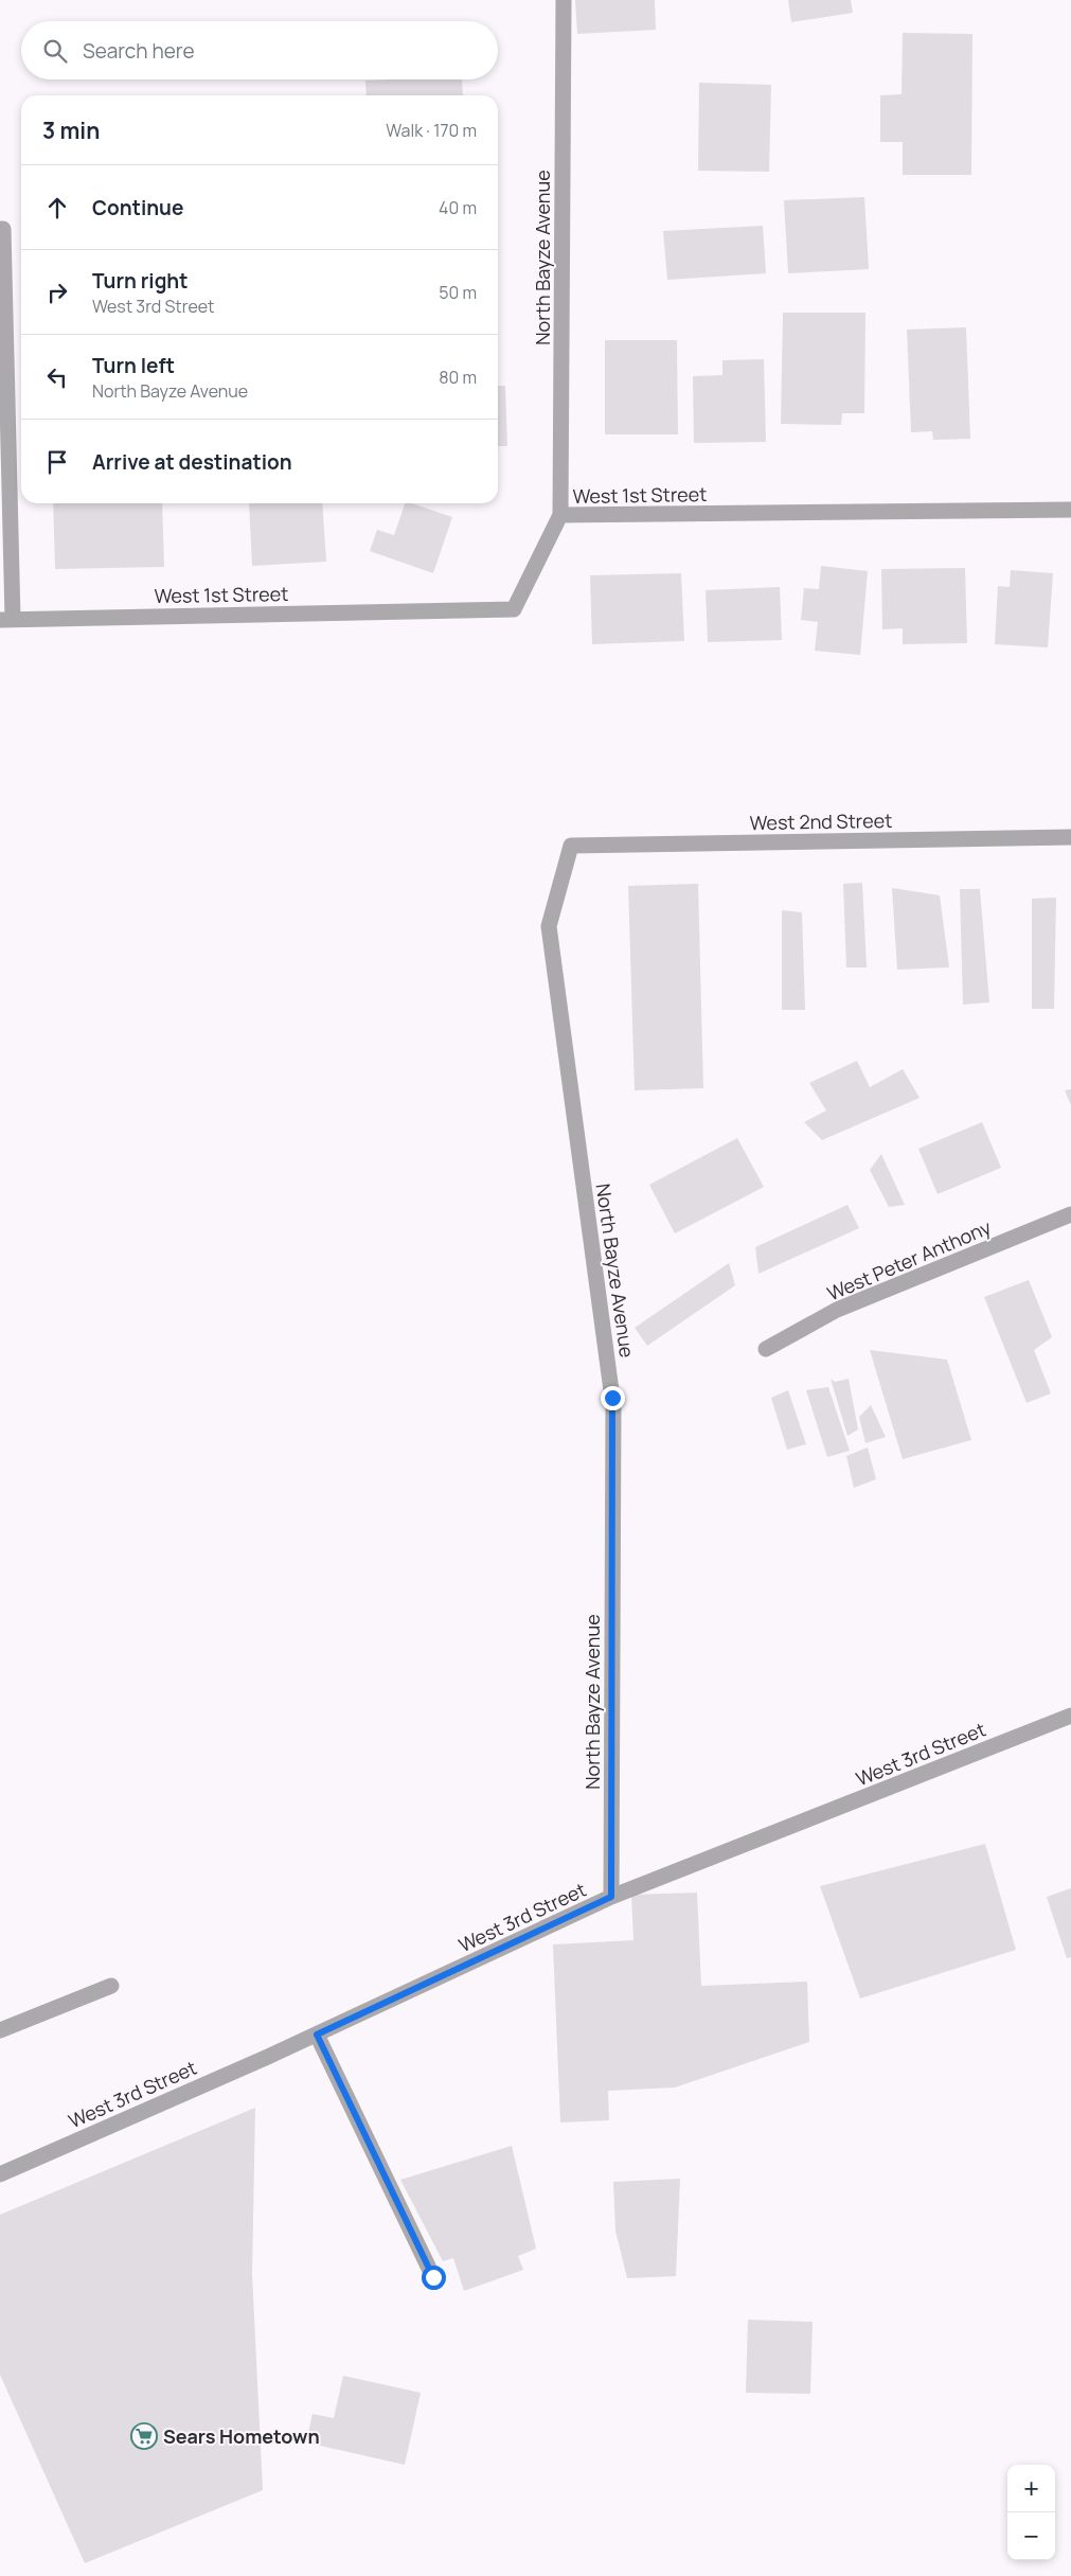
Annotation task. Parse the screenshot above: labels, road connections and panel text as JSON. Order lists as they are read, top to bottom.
{
  "streets": {
    "street": [
      "North Bayze Avenue",
      "West 1st Street",
      "West 2nd Street",
      "West Peter Anthony",
      "West 3rd Street"
    ]
  },
  "crossings": [
    ["North Bayze Avenue", "West 1st Street"],
    ["North Bayze Avenue", "West 2nd Street"],
    ["North Bayze Avenue", "West 3rd Street"]
  ],
  "places": {
    "supermarket": ["Sears Hometown"]
  },
  "page": {
    "search": "Search here",
    "heading": ["3 min", "Walk · 170 m"],
    "list": [
      ["Continue", "40 m"],
      ["Turn right", "West 3rd Street", "50 m"],
      ["Turn left", "North Bayze Avenue", "80 m"],
      "Arrive at destination"
    ],
    "map_buttons": ["+", "−"]
  }
}
